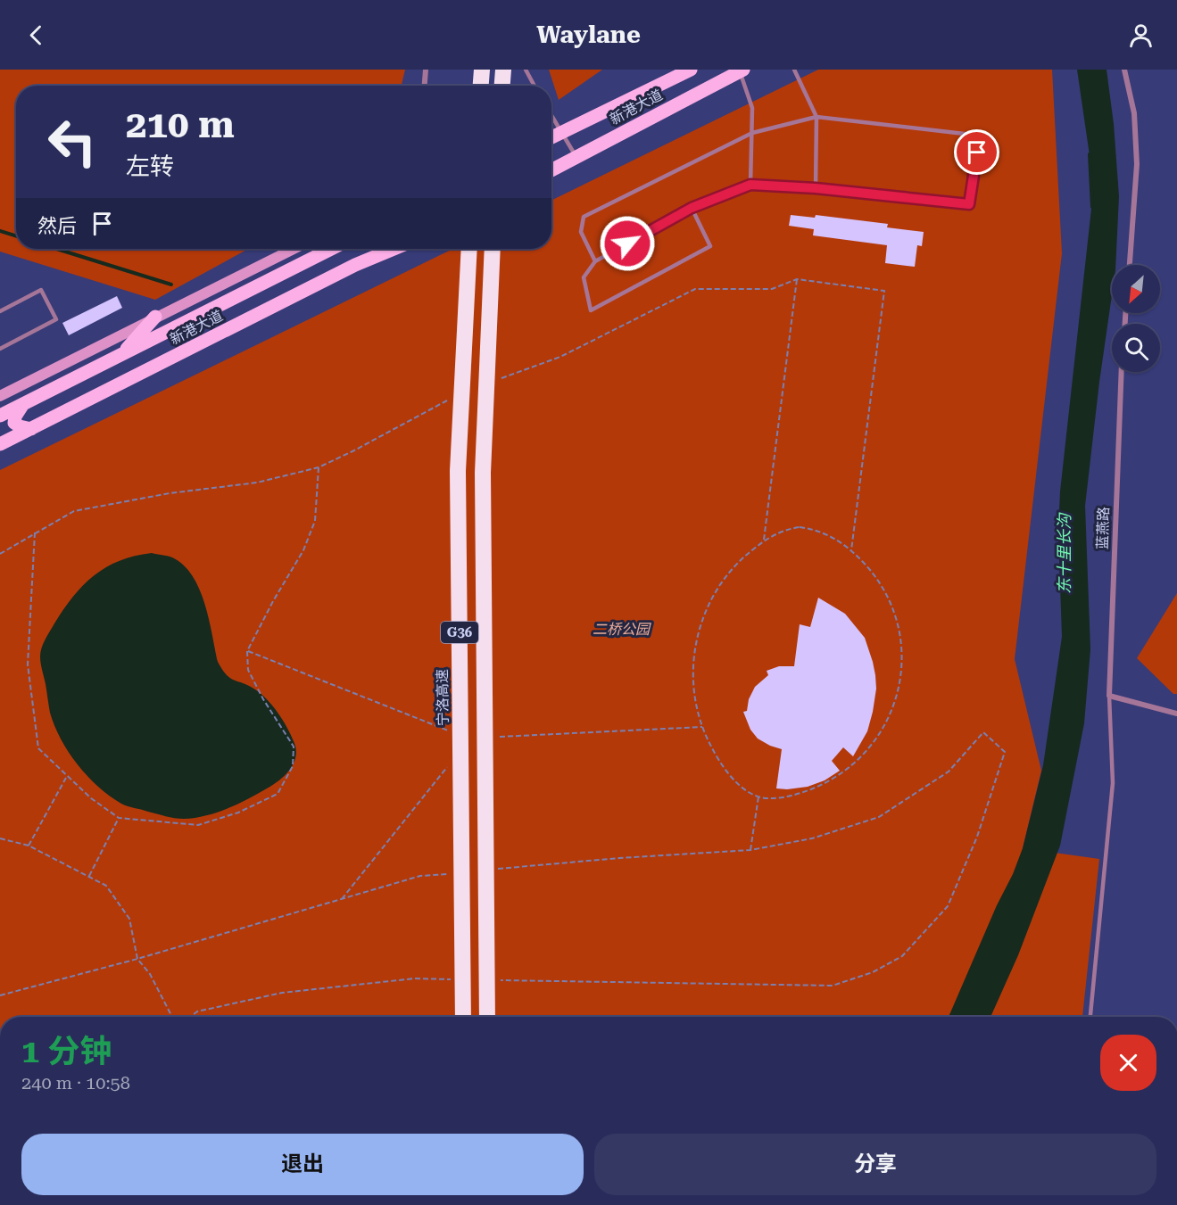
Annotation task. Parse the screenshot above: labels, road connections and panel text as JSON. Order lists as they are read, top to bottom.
{
  "streets": {
    "highway": ["G36", "宁洛高速"],
    "main road": ["新港大道"],
    "street": ["蓝燕路"]
  },
  "water": ["东十里长沟"],
  "parks": ["二桥公园"],
  "north": "bottom left",
  "page": {
    "header": "Waylane",
    "turn": ["210 m", "左转"],
    "then": "然后",
    "heading": ["1 分钟", "240 m · 10:58"],
    "buttons": ["退出", "分享"]
  }
}
